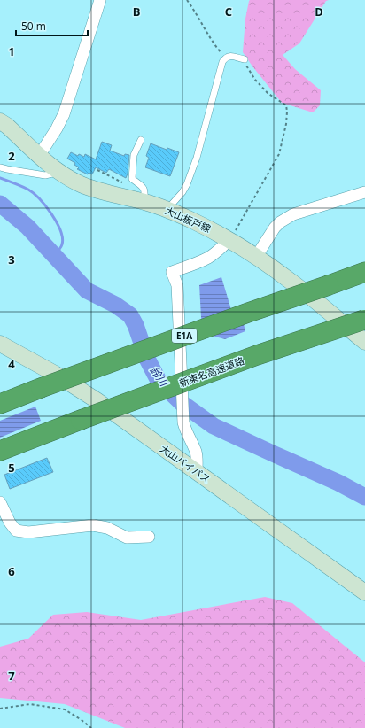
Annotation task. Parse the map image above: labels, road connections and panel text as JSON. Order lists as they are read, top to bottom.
{
  "streets": {
    "highway": ["E1A", "新東名高速道路"],
    "main road": ["大山板戸線", "大山バイパス"]
  },
  "water": ["鈴川"],
  "scale_bar": "50 m",
  "grid": {
    "columns": ["B", "C", "D"],
    "rows": [
      "1",
      "2",
      "3",
      "4",
      "5",
      "6",
      "7"
    ]
  }
}
